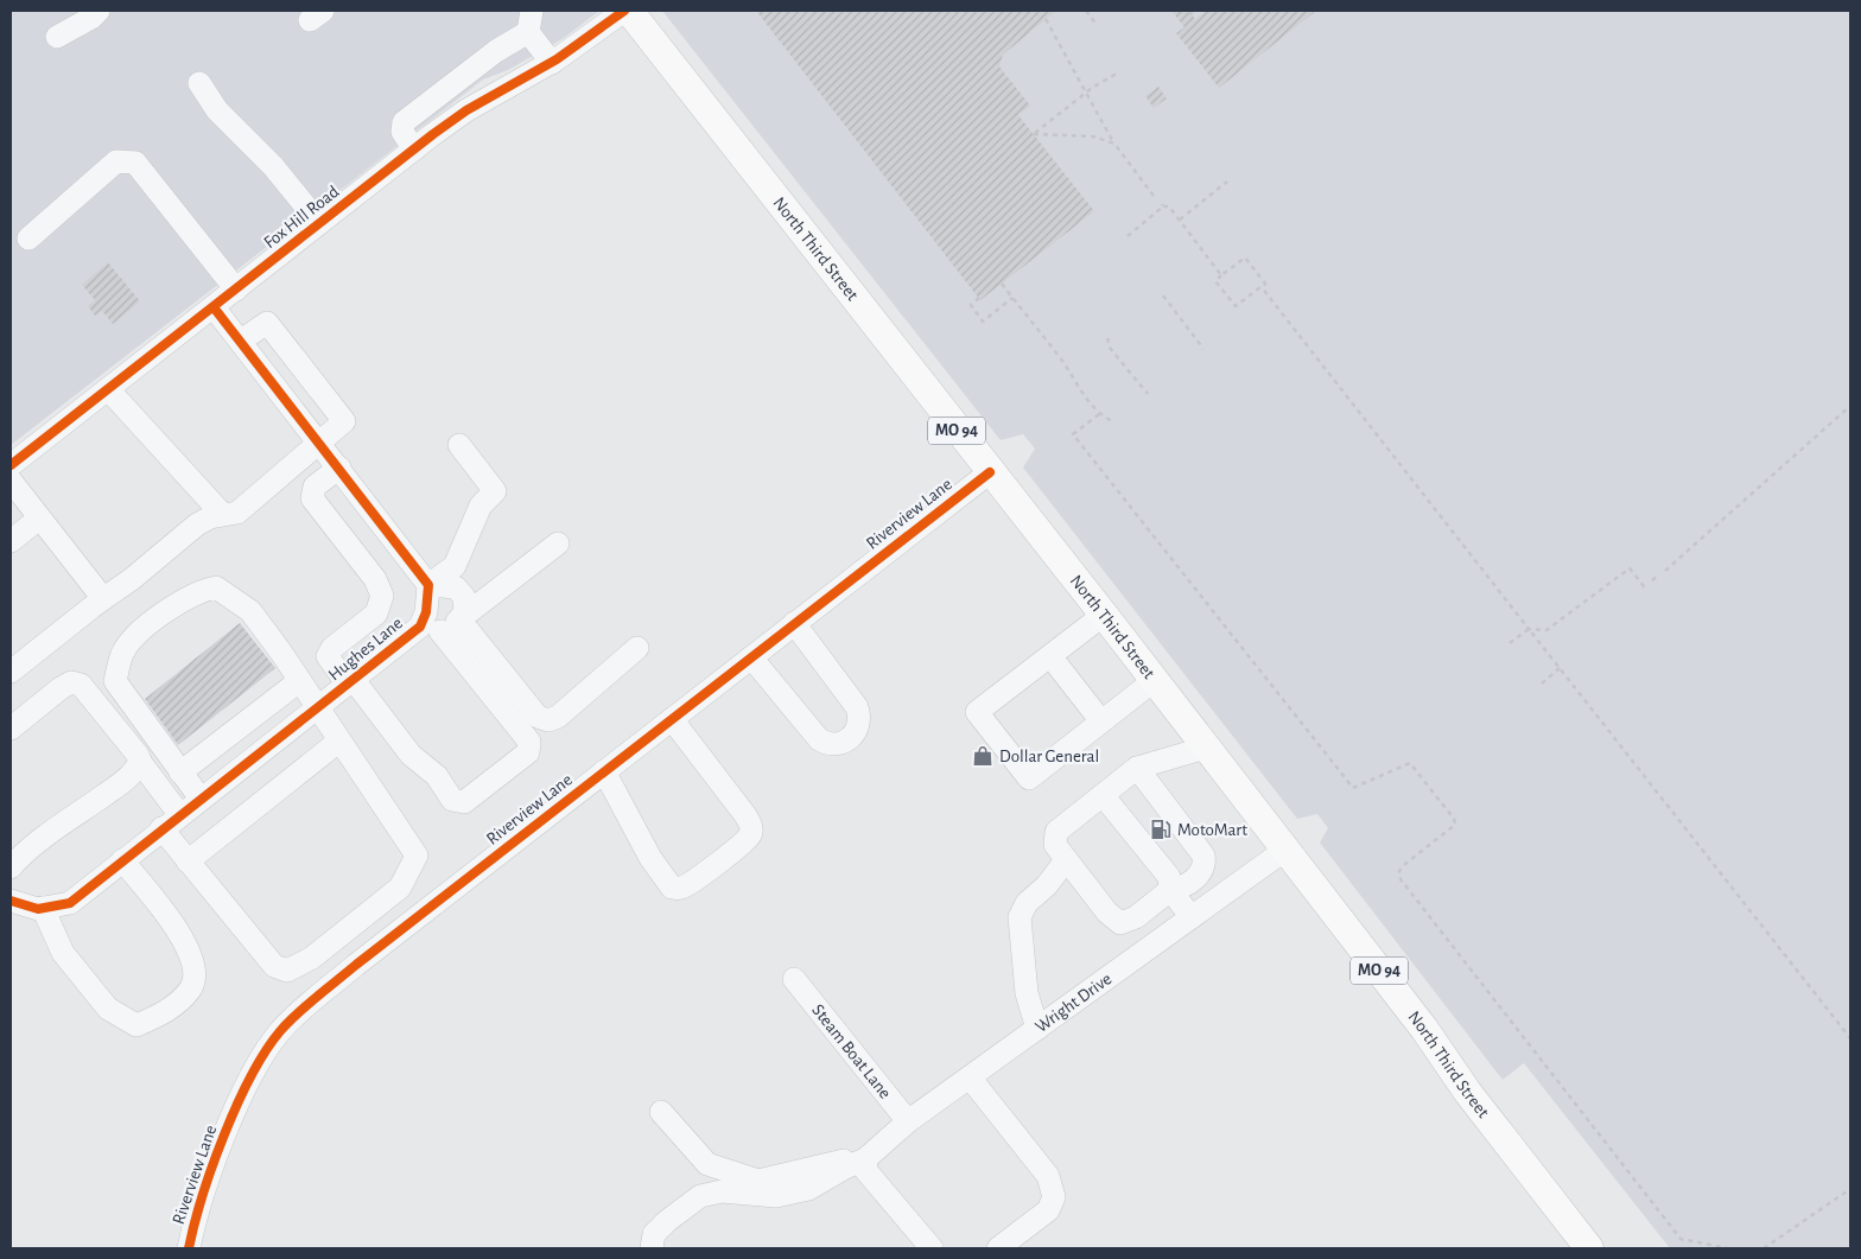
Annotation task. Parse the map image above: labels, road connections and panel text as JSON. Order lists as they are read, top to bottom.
{
  "streets": {
    "main road": ["North Third Street", "MO 94"],
    "street": [
      "Fox Hill Road",
      "Riverview Lane",
      "Hughes Lane",
      "Wright Drive",
      "Steam Boat Lane"
    ]
  },
  "crossings": [
    ["Fox Hill Road", "North Third Street"],
    ["North Third Street", "Riverview Lane"],
    ["North Third Street", "Wright Drive"],
    ["Wright Drive", "Steam Boat Lane"]
  ],
  "places": {
    "shop": ["Dollar General"],
    "fuel station": ["MotoMart"]
  }
}
